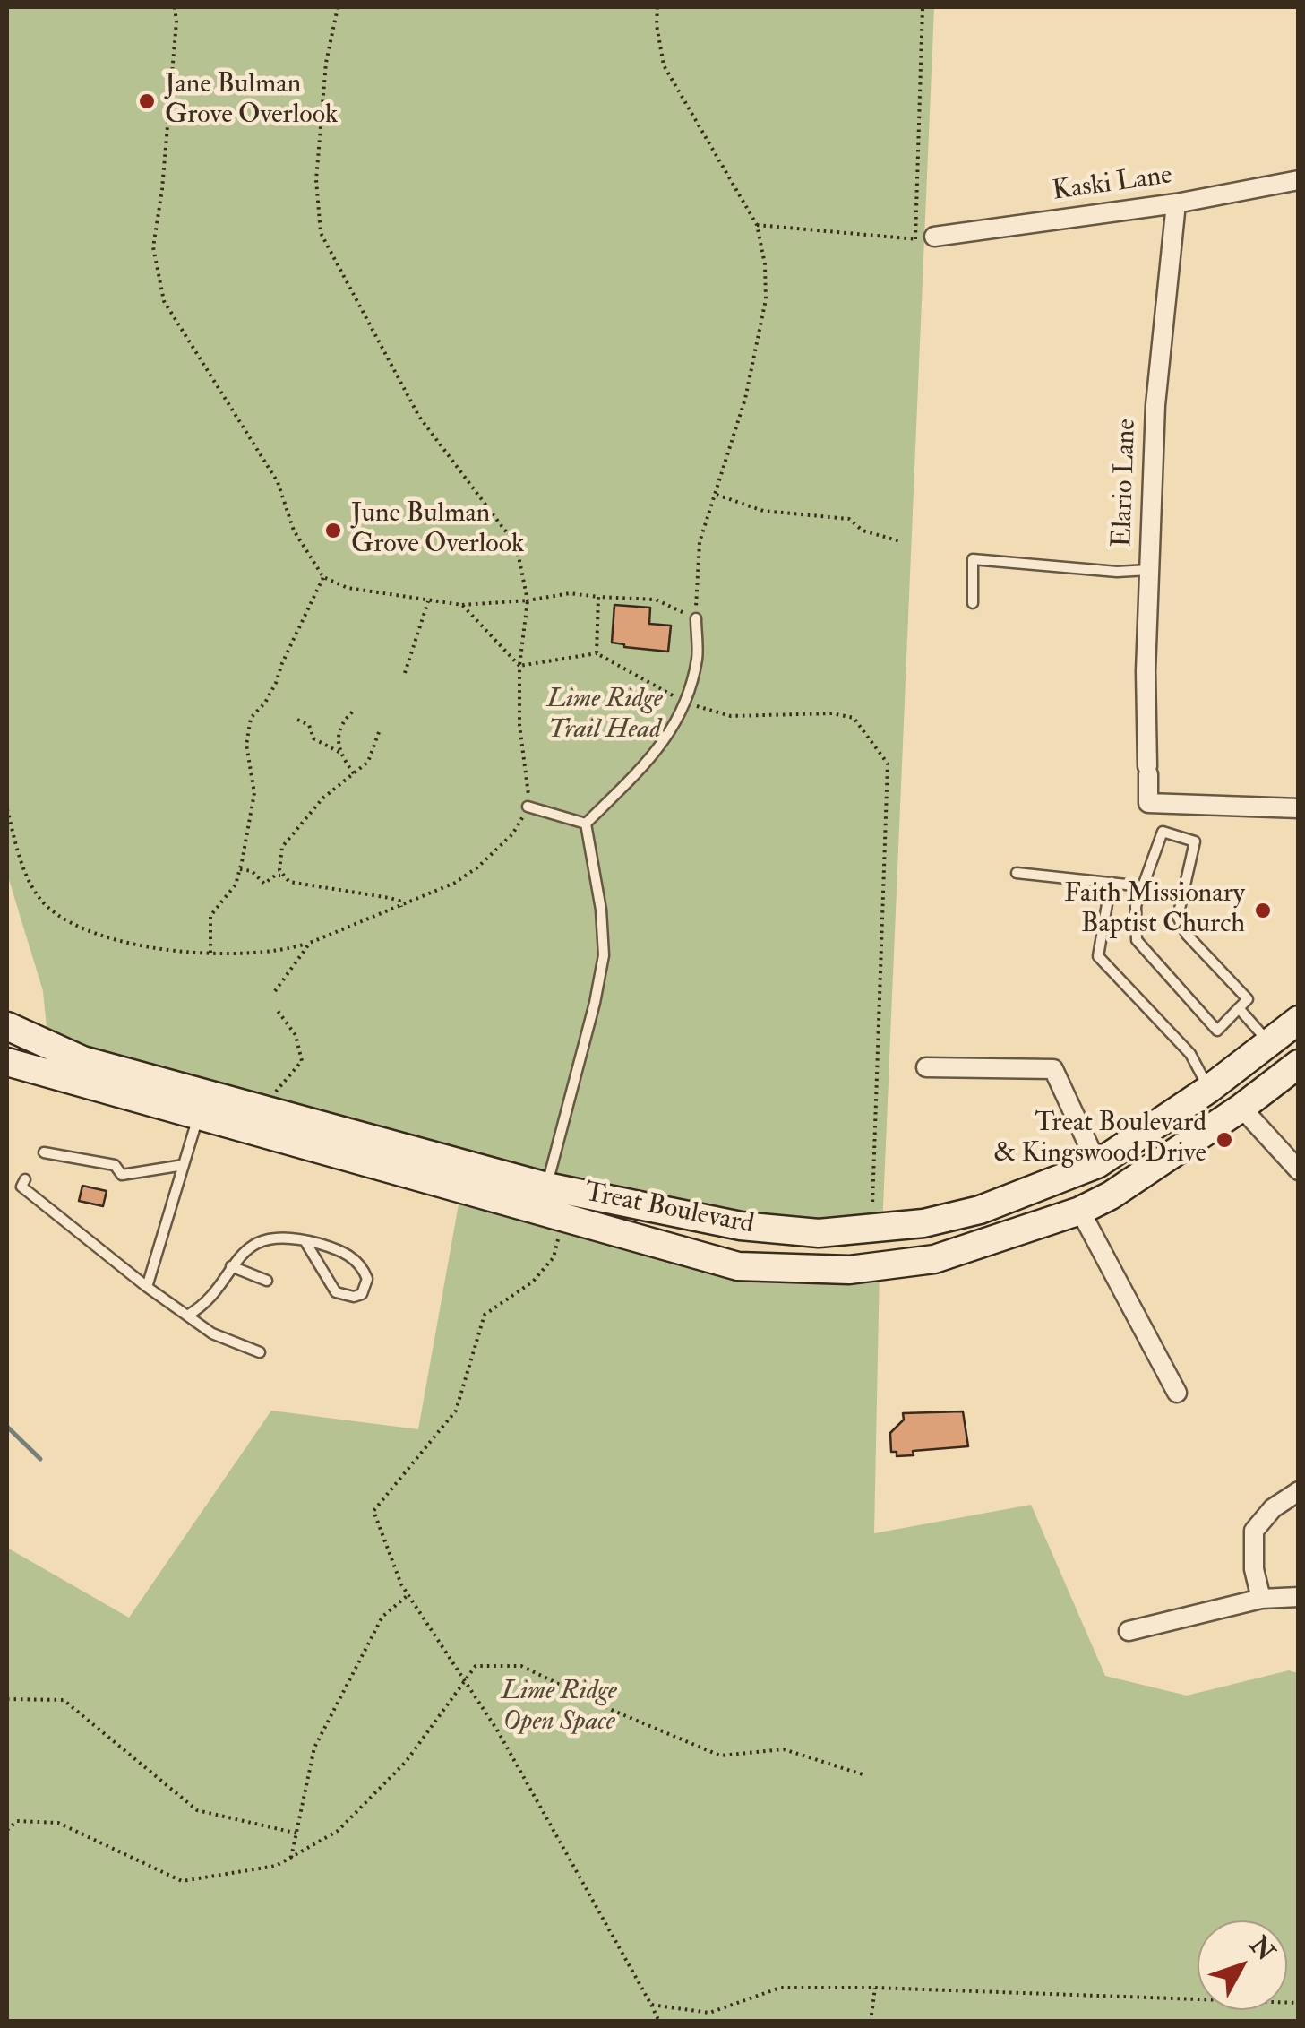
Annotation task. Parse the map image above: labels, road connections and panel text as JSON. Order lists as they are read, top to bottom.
{
  "streets": {
    "main road": ["Treat Boulevard"],
    "street": ["Kaski Lane", "Elario Lane"]
  },
  "crossings": [
    ["Kaski Lane", "Elario Lane"]
  ],
  "parks": ["Lime Ridge Trail Head", "Lime Ridge Open Space"],
  "places": [
    "Jane Bulman Grove Overlook",
    "June Bulman Grove Overlook",
    "Faith Missionary Baptist Church",
    "Treat Boulevard & Kingswood Drive"
  ],
  "north": "top right"
}
